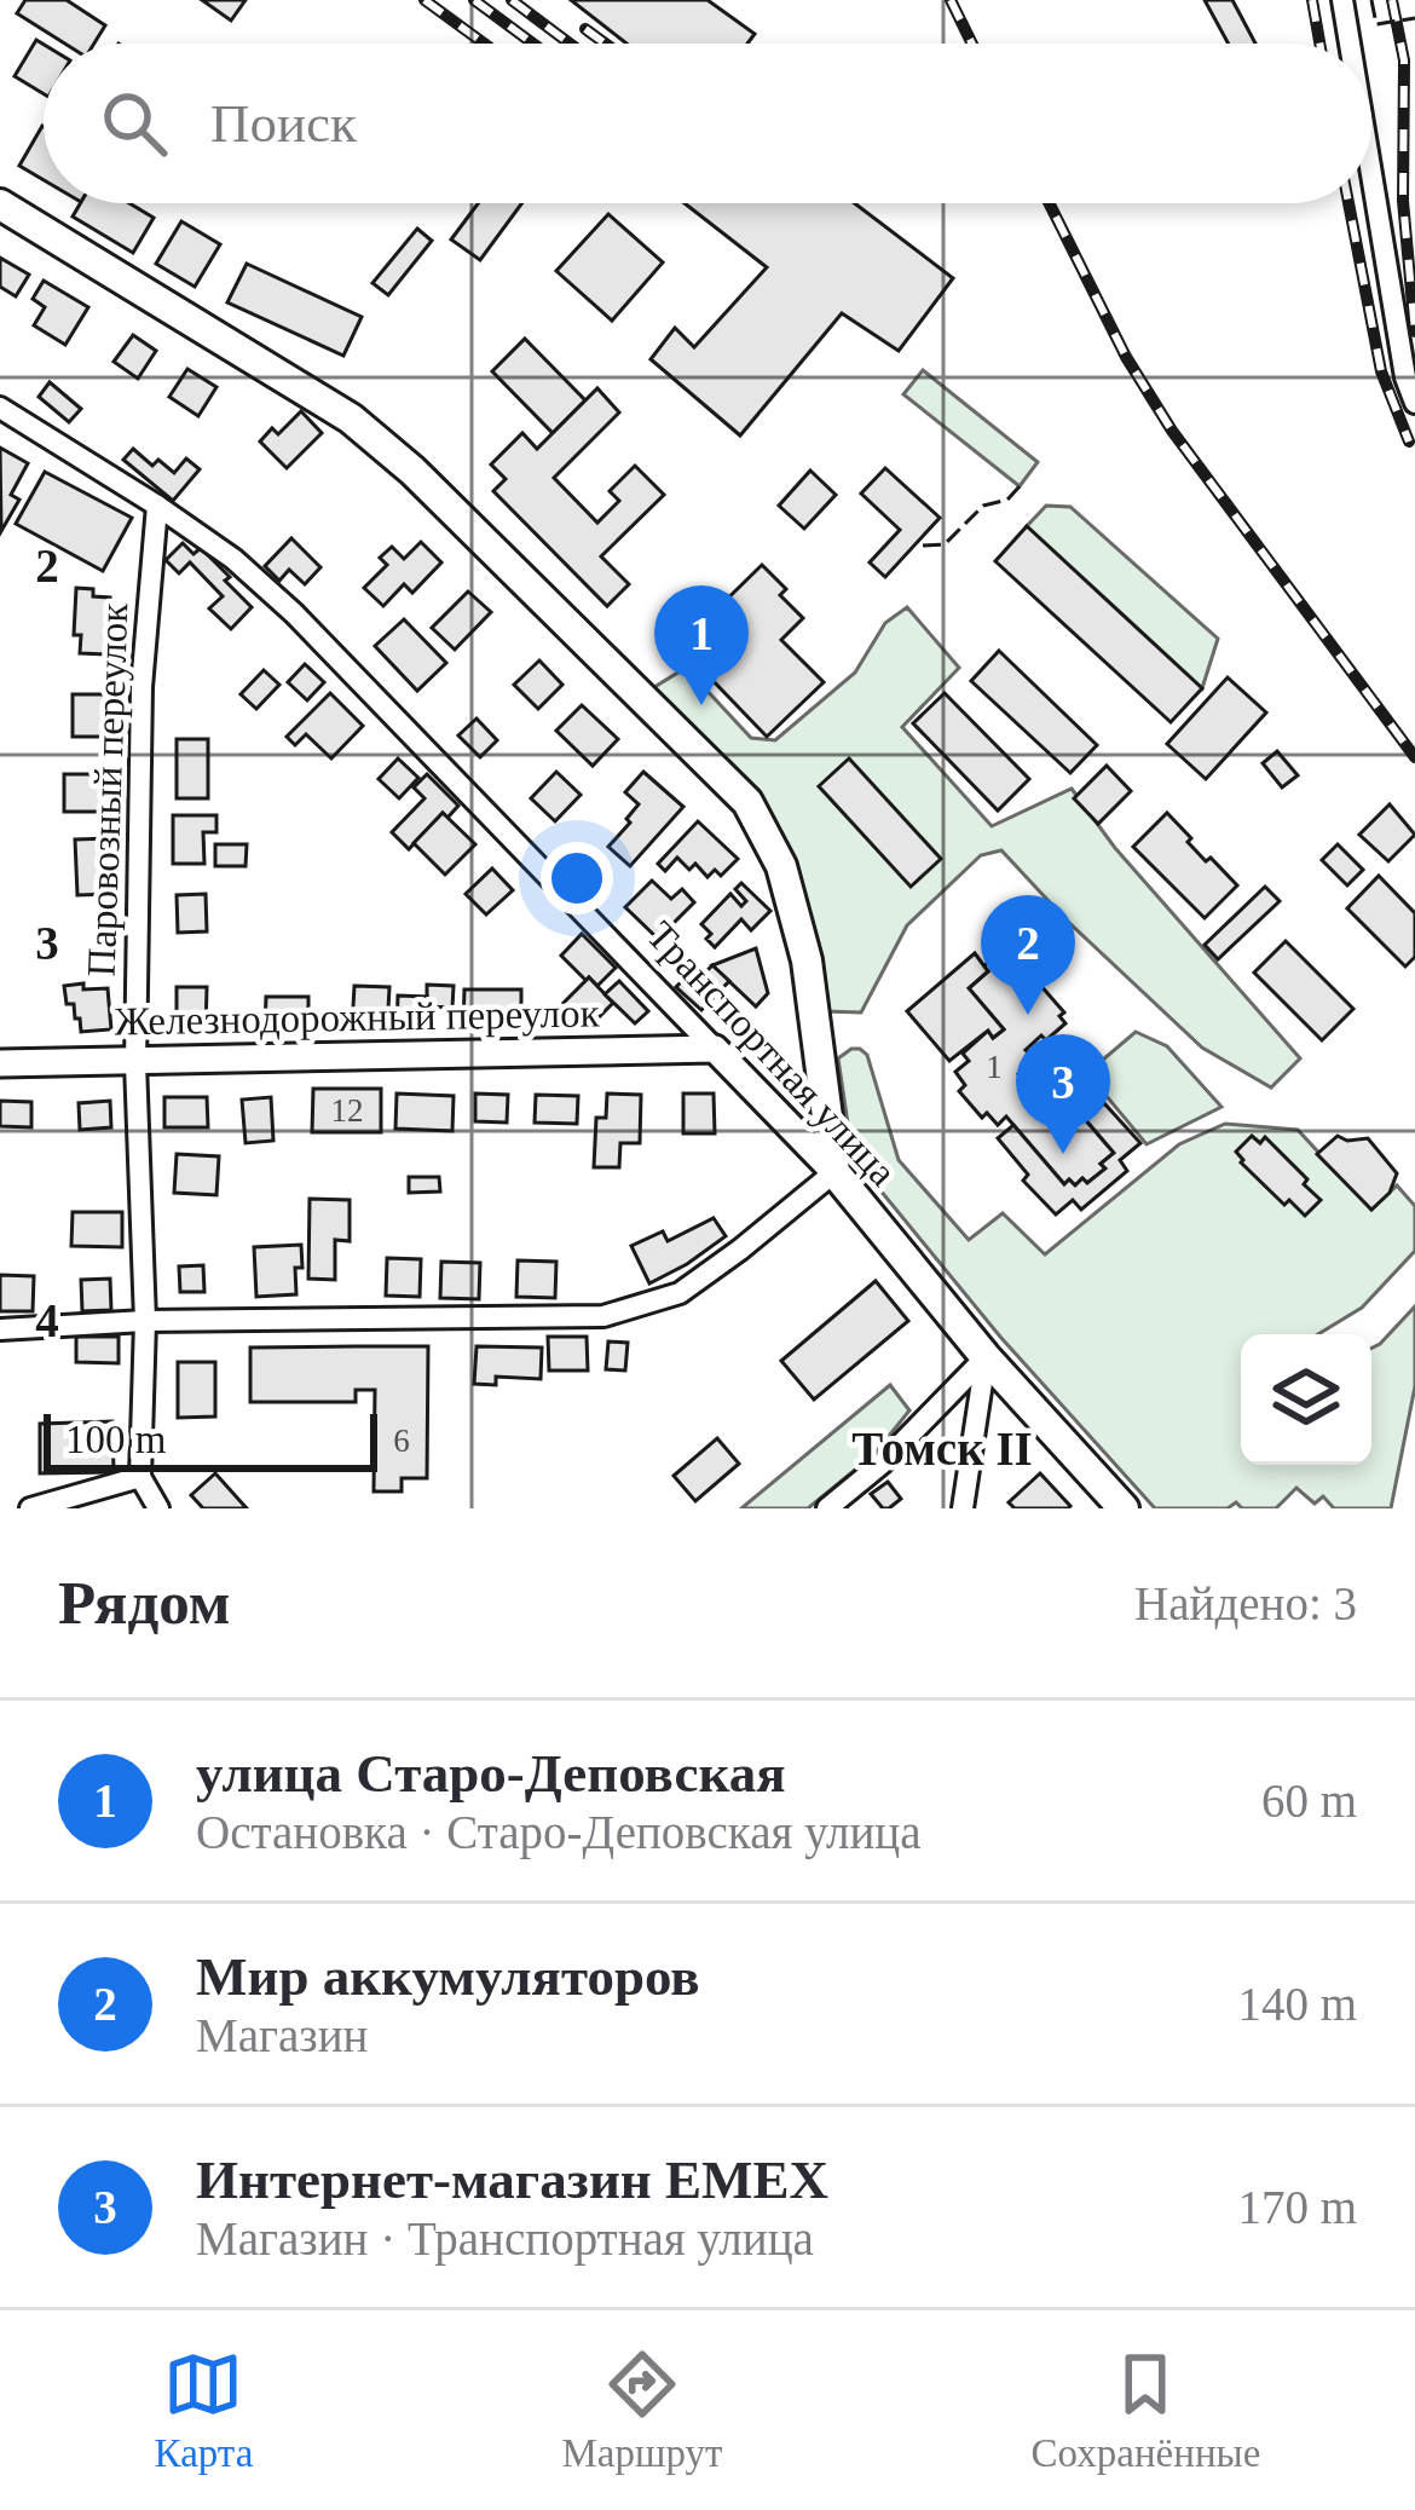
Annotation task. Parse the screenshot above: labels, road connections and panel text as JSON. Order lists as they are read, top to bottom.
{
  "streets": {
    "main road": ["Транспортная улица"],
    "street": ["Паровозный переулок", "Железнодорожный переулок"]
  },
  "crossings": [
    ["Паровозный переулок", "Железнодорожный переулок"],
    ["Паровозный переулок", "Транспортная улица"],
    ["Железнодорожный переулок", "Транспортная улица"]
  ],
  "districts": ["Томск II"],
  "house_numbers": ["1", "12", "6"],
  "scale_bar": "100 m",
  "page": {
    "search": "Поиск",
    "pins": ["1", "2", "3"],
    "scale": "100 m",
    "heading": ["Рядом", "Найдено: 3"],
    "list": [
      {
        "mark": "1",
        "name": "улица Старо-Деповская",
        "note": "Остановка · Старо-Деповская улица",
        "value": "60 m"
      },
      {
        "mark": "2",
        "name": "Мир аккумуляторов",
        "note": "Магазин",
        "value": "140 m"
      },
      {
        "mark": "3",
        "name": "Интернет-магазин EMEX",
        "note": "Магазин · Транспортная улица",
        "value": "170 m"
      }
    ],
    "nav": ["Карта", "Маршрут", "Сохранённые"]
  },
  "grid": {
    "rows": ["2", "3", "4"]
  }
}
